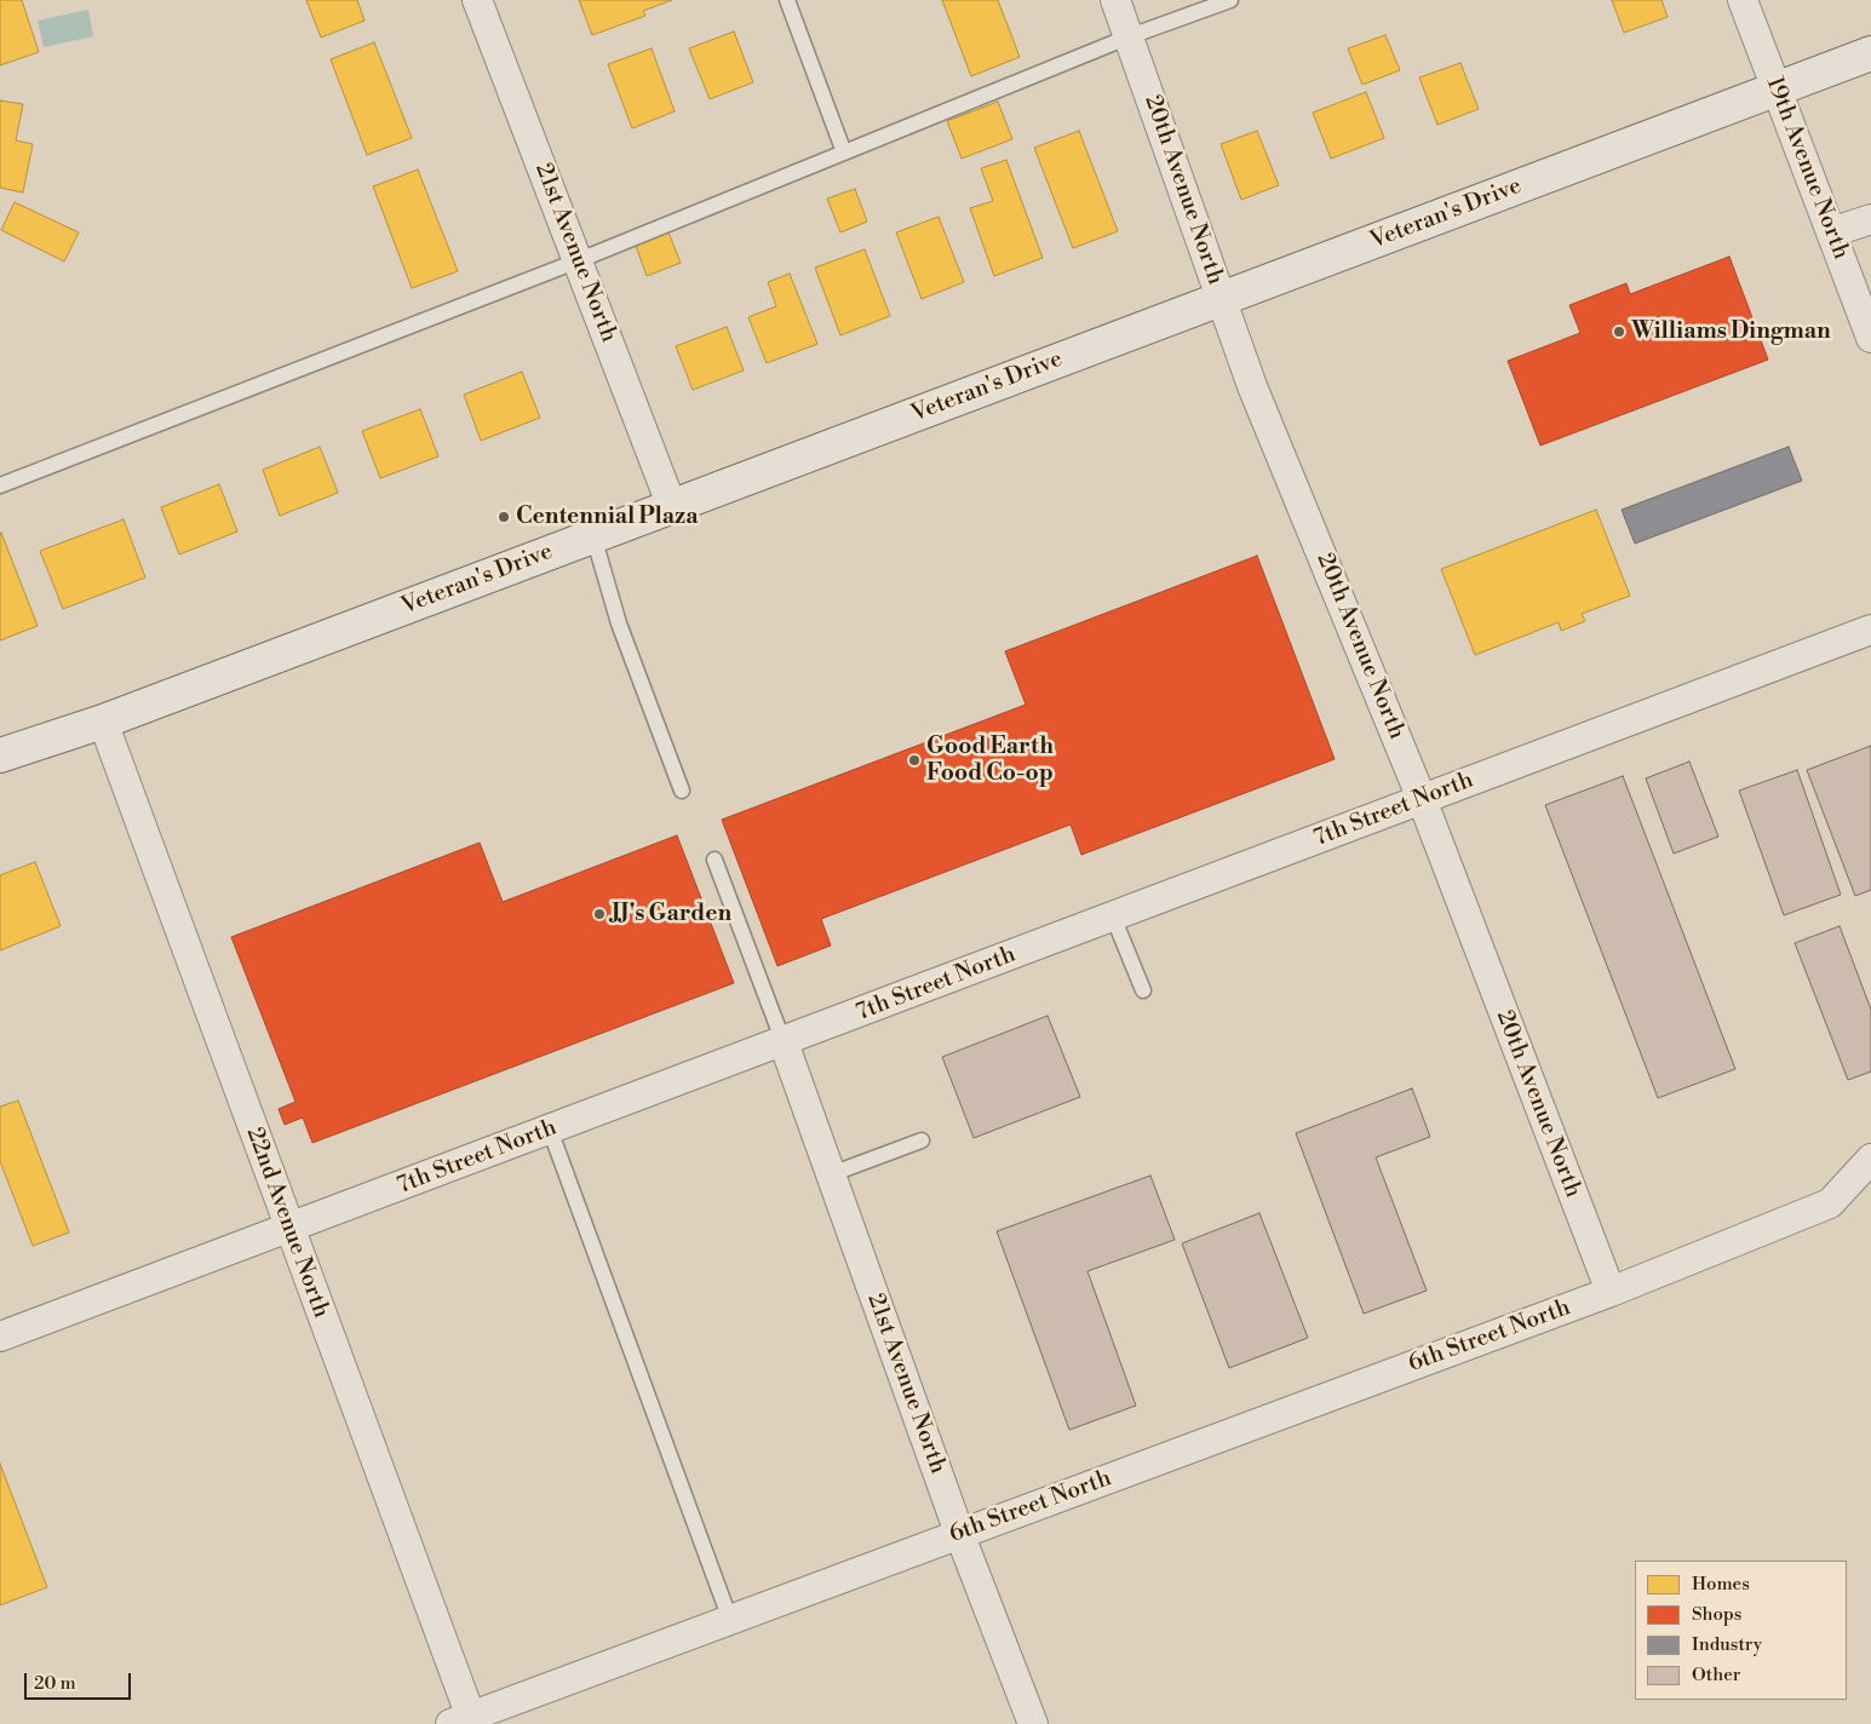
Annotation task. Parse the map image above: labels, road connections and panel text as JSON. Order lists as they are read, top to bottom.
{
  "streets": {
    "street": [
      "19th Avenue North",
      "20th Avenue North",
      "Veteran's Drive",
      "21st Avenue North",
      "7th Street North",
      "22nd Avenue North",
      "6th Street North"
    ]
  },
  "crossings": [
    ["19th Avenue North", "Veteran's Drive"],
    ["20th Avenue North", "Veteran's Drive"],
    ["20th Avenue North", "7th Street North"],
    ["20th Avenue North", "6th Street North"],
    ["Veteran's Drive", "21st Avenue North"],
    ["Veteran's Drive", "22nd Avenue North"],
    ["21st Avenue North", "7th Street North"],
    ["21st Avenue North", "6th Street North"],
    ["7th Street North", "22nd Avenue North"],
    ["22nd Avenue North", "6th Street North"]
  ],
  "places": [
    "Williams Dingman",
    "Centennial Plaza",
    "Good Earth Food Co-op",
    "JJ's Garden"
  ],
  "legend": [
    "Homes",
    "Shops",
    "Industry",
    "Other"
  ],
  "scale_bar": "20 m"
}
